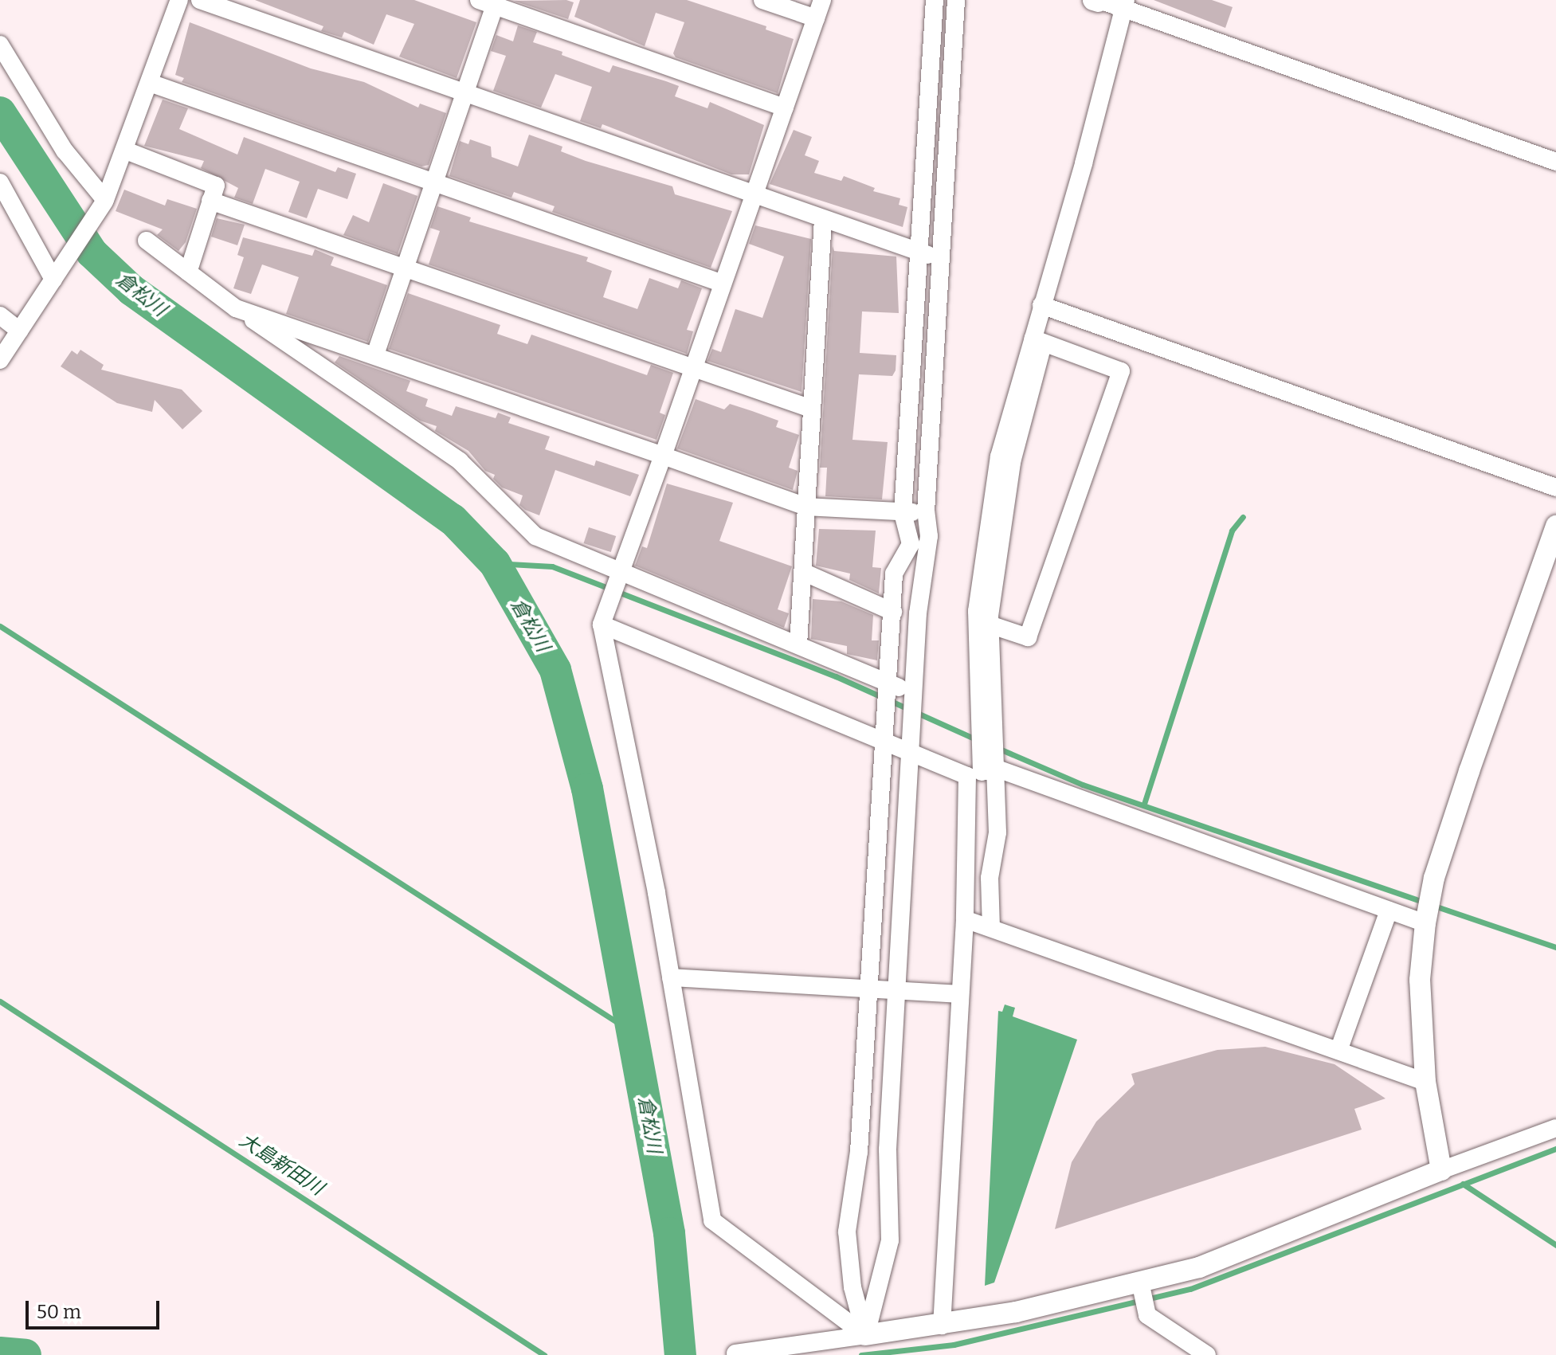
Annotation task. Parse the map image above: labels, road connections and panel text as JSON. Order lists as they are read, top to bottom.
{
  "water": ["倉松川", "大島新田川"],
  "scale_bar": "50 m"
}
